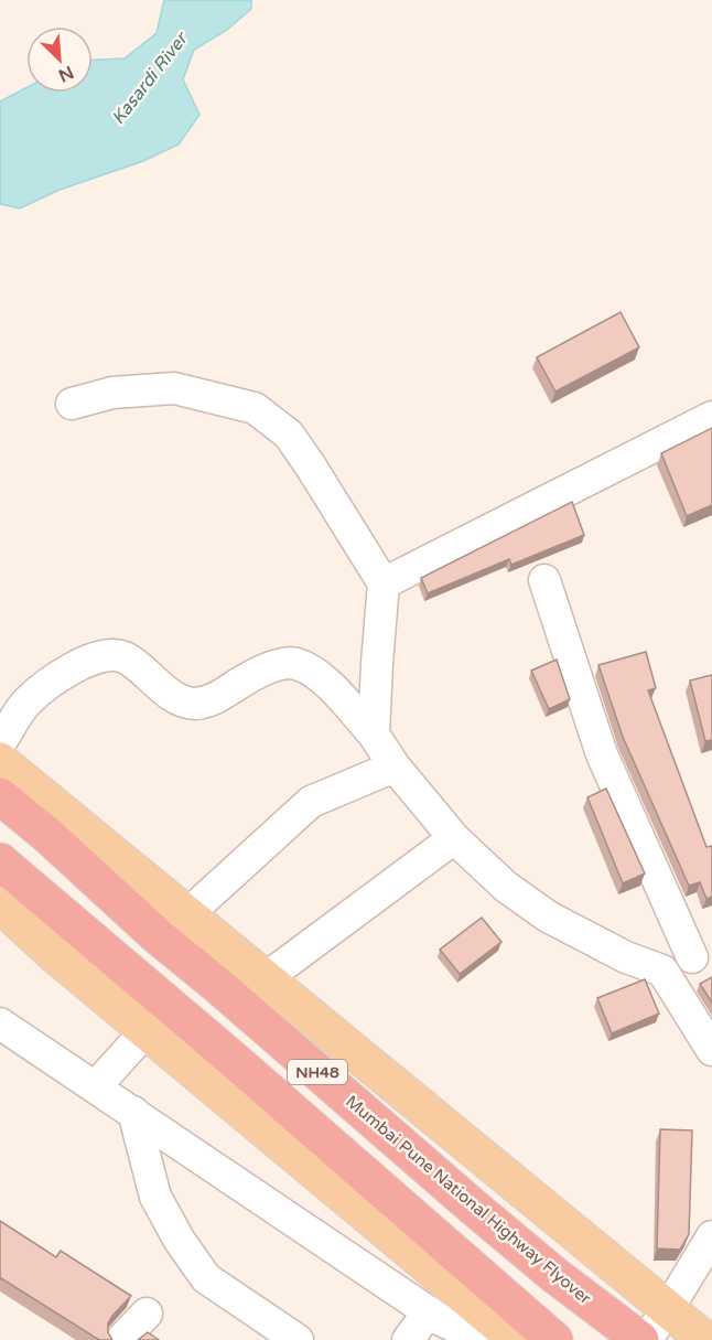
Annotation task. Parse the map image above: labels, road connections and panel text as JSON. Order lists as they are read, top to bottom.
{
  "streets": {
    "highway": ["NH48", "Mumbai Pune National Highway Flyover"]
  },
  "water": ["Kasardi River"],
  "north": "bottom right"
}
